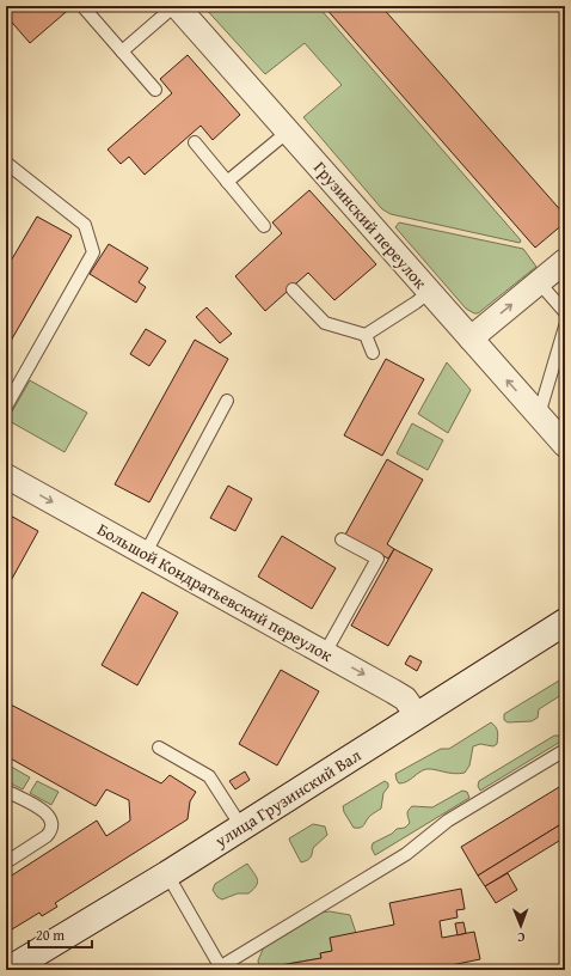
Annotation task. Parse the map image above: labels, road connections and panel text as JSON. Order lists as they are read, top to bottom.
{
  "streets": {
    "main road": ["улица Грузинский Вал"],
    "street": ["Грузинский переулок", "Большой Кондратьевский переулок"]
  },
  "crossings": [
    ["Большой Кондратьевский переулок", "улица Грузинский Вал"]
  ],
  "one_way": ["Большой Кондратьевский переулок"],
  "scale_bar": "20 m",
  "north": "bottom"
}
